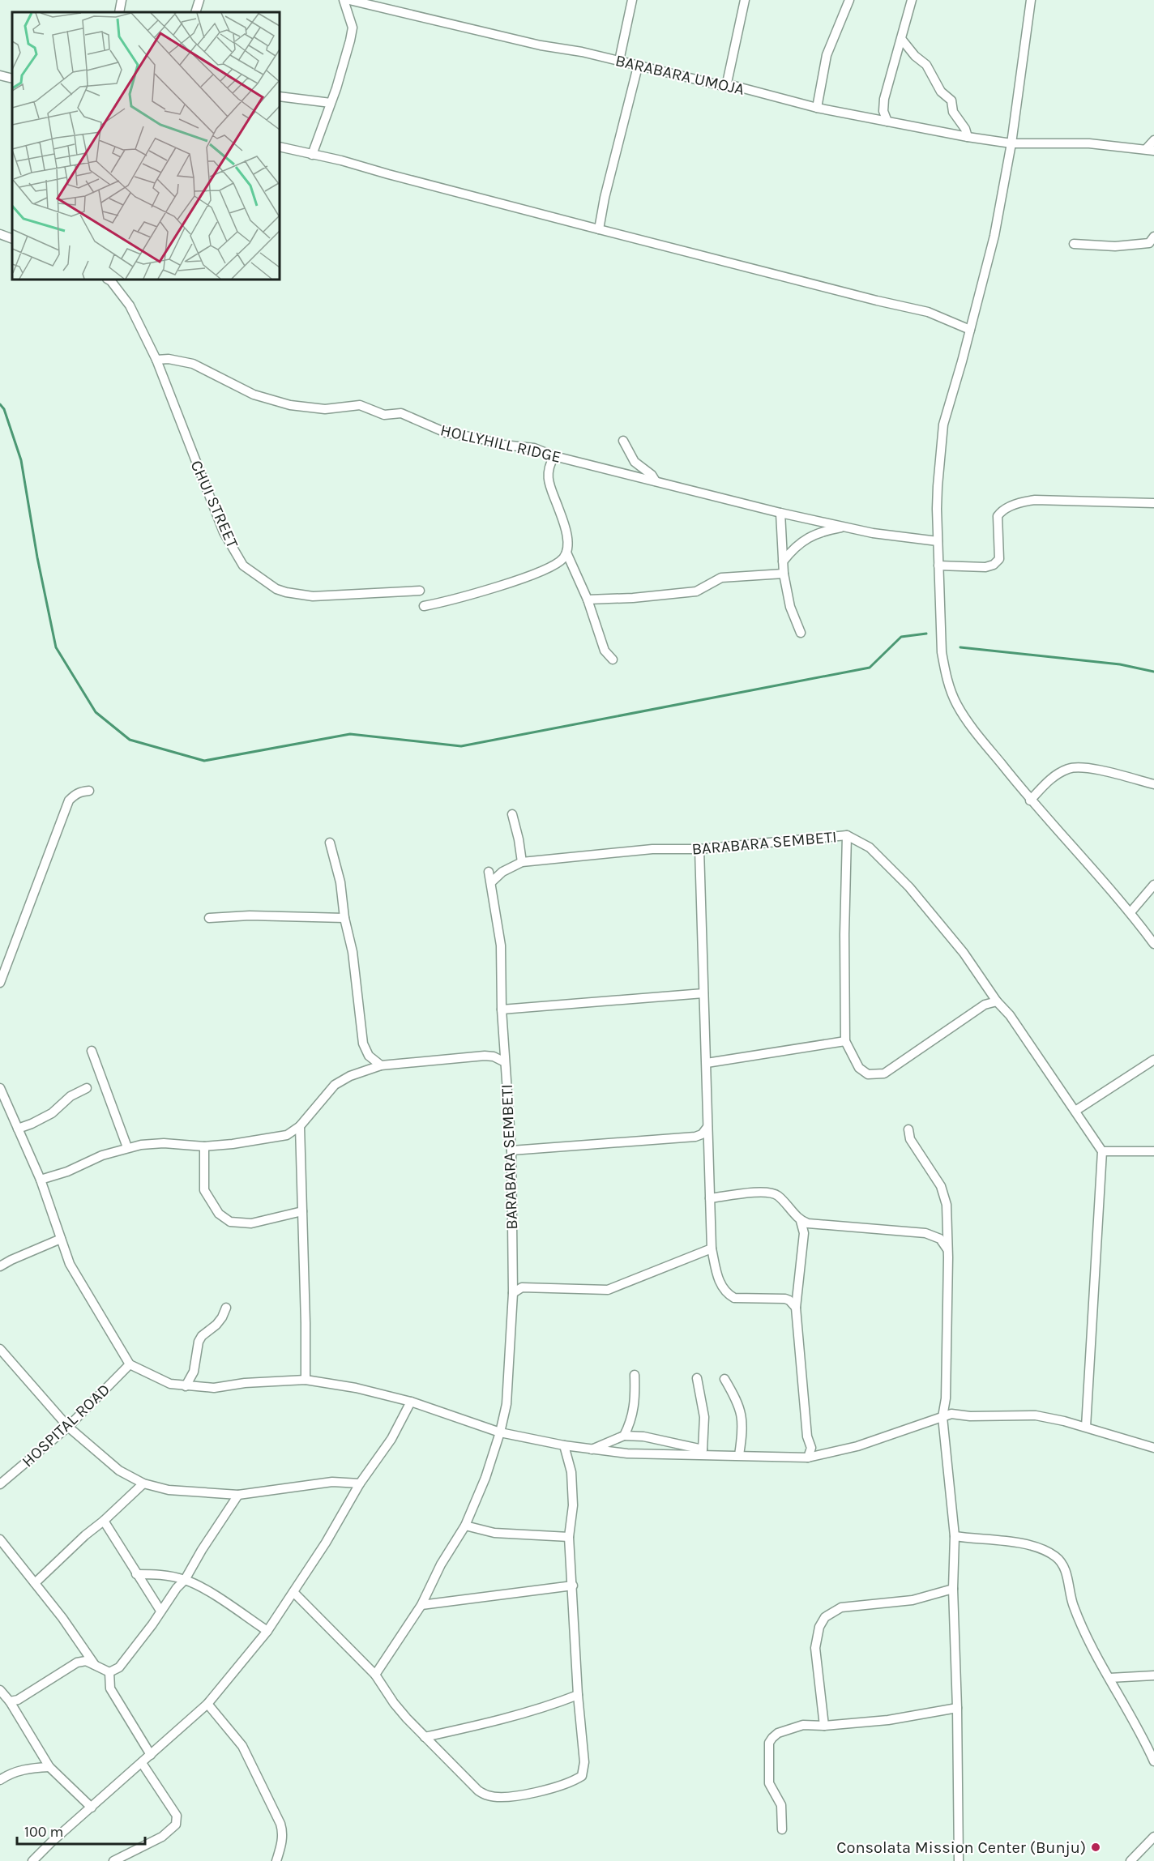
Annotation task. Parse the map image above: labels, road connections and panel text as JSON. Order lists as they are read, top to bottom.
{
  "streets": {
    "street": [
      "BARABARA UMOJA",
      "HOLLYHILL RIDGE",
      "CHUI STREET",
      "BARABARA SEMBETI",
      "HOSPITAL ROAD"
    ]
  },
  "crossings": [
    ["HOLLYHILL RIDGE", "CHUI STREET"]
  ],
  "places": ["Consolata Mission Center (Bunju)"],
  "scale_bar": "100 m"
}
